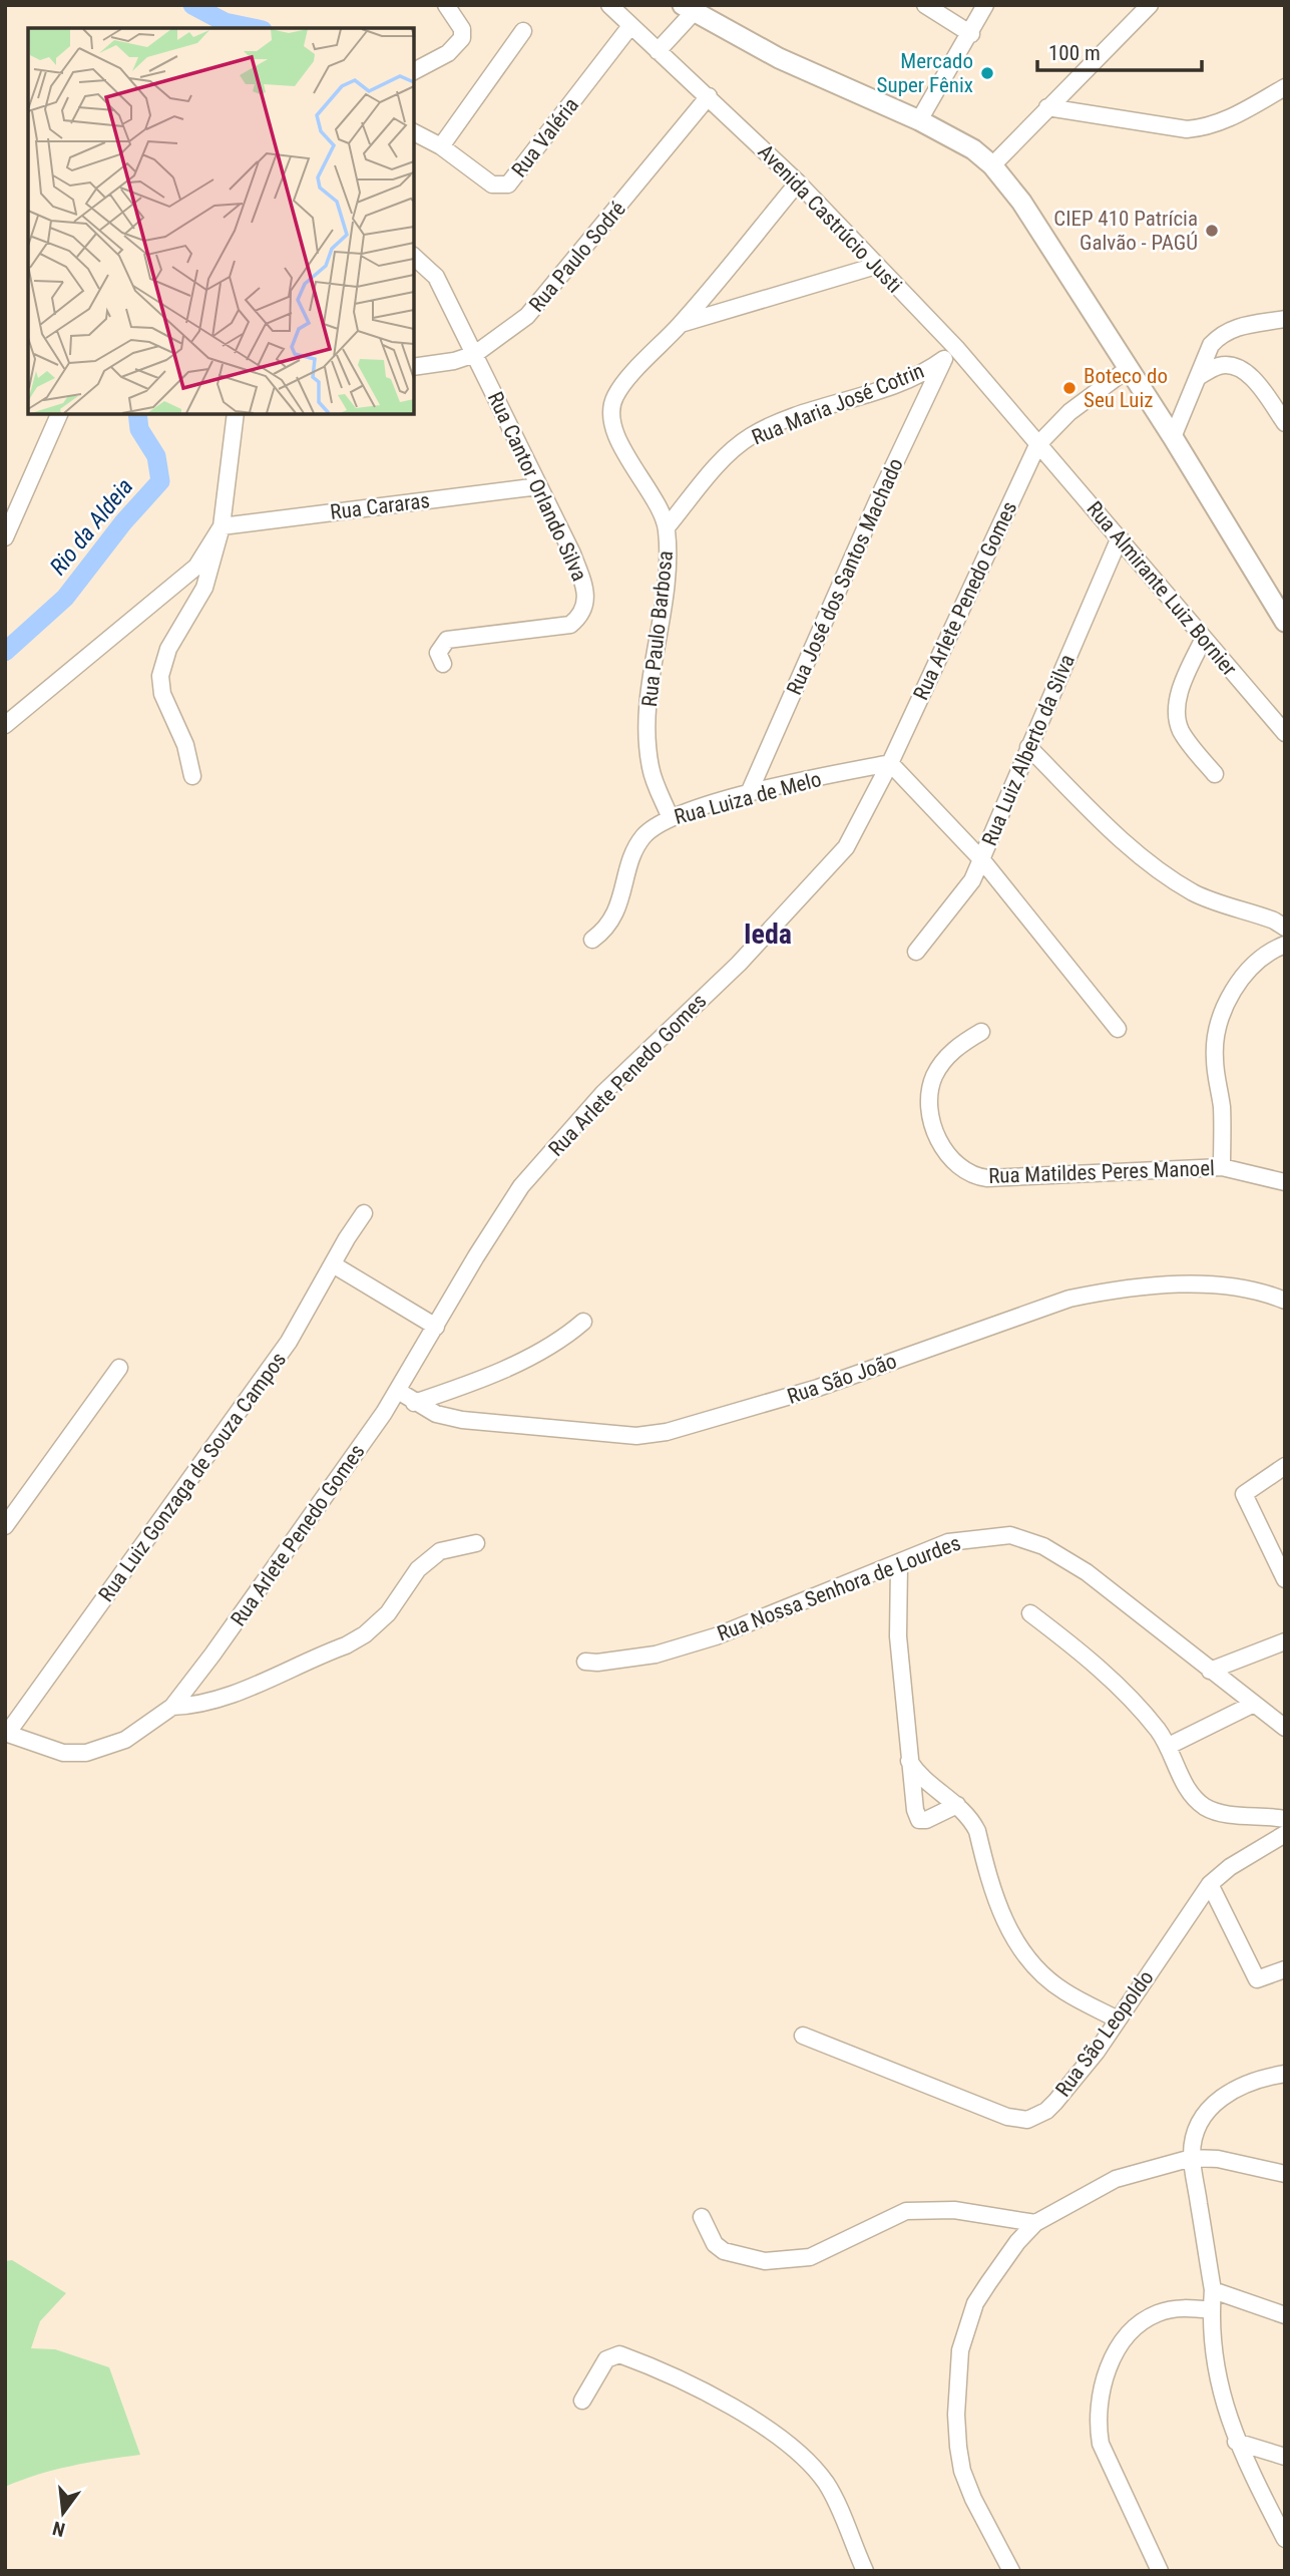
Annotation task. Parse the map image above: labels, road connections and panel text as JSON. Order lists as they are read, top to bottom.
{
  "streets": {
    "street": [
      "Rua Valéria",
      "Avenida Castrúcio Justi",
      "Rua Paulo Sodré",
      "Rua Maria José Cotrin",
      "Rua Cantor Orlando Silva",
      "Rua Cararas",
      "Rua José dos Santos Machado",
      "Rua Almirante Luiz Bornier",
      "Rua Arlete Penedo Gomes",
      "Rua Paulo Barbosa",
      "Rua Luiz Alberto da Silva",
      "Rua Luiza de Melo",
      "Rua Matildes Peres Manoel",
      "Rua São João",
      "Rua Luiz Gonzaga de Souza Campos",
      "Rua Nossa Senhora de Lourdes",
      "Rua São Leopoldo"
    ]
  },
  "crossings": [
    ["Rua Valéria", "Avenida Castrúcio Justi"],
    ["Avenida Castrúcio Justi", "Rua Paulo Sodré"],
    ["Avenida Castrúcio Justi", "Rua Maria José Cotrin"],
    ["Avenida Castrúcio Justi", "Rua Almirante Luiz Bornier"],
    ["Avenida Castrúcio Justi", "Rua Arlete Penedo Gomes"],
    ["Avenida Castrúcio Justi", "Rua Paulo Barbosa"],
    ["Rua Paulo Sodré", "Rua Cantor Orlando Silva"],
    ["Rua Maria José Cotrin", "Rua José dos Santos Machado"],
    ["Rua Maria José Cotrin", "Rua Paulo Barbosa"],
    ["Rua Cantor Orlando Silva", "Rua Cararas"],
    ["Rua José dos Santos Machado", "Rua Luiza de Melo"],
    ["Rua Almirante Luiz Bornier", "Rua Arlete Penedo Gomes"],
    ["Rua Almirante Luiz Bornier", "Rua Luiz Alberto da Silva"],
    ["Rua Arlete Penedo Gomes", "Rua Luiza de Melo"],
    ["Rua Arlete Penedo Gomes", "Rua São João"],
    ["Rua Arlete Penedo Gomes", "Rua Luiz Gonzaga de Souza Campos"],
    ["Rua Paulo Barbosa", "Rua Luiza de Melo"]
  ],
  "districts": ["Ieda"],
  "water": ["Rio da Aldeia"],
  "places": ["Mercado Super Fênix", "CIEP 410 Patrícia Galvão - PAGÚ", "Boteco do Seu Luiz"],
  "scale_bar": "100 m",
  "north": "bottom"
}
